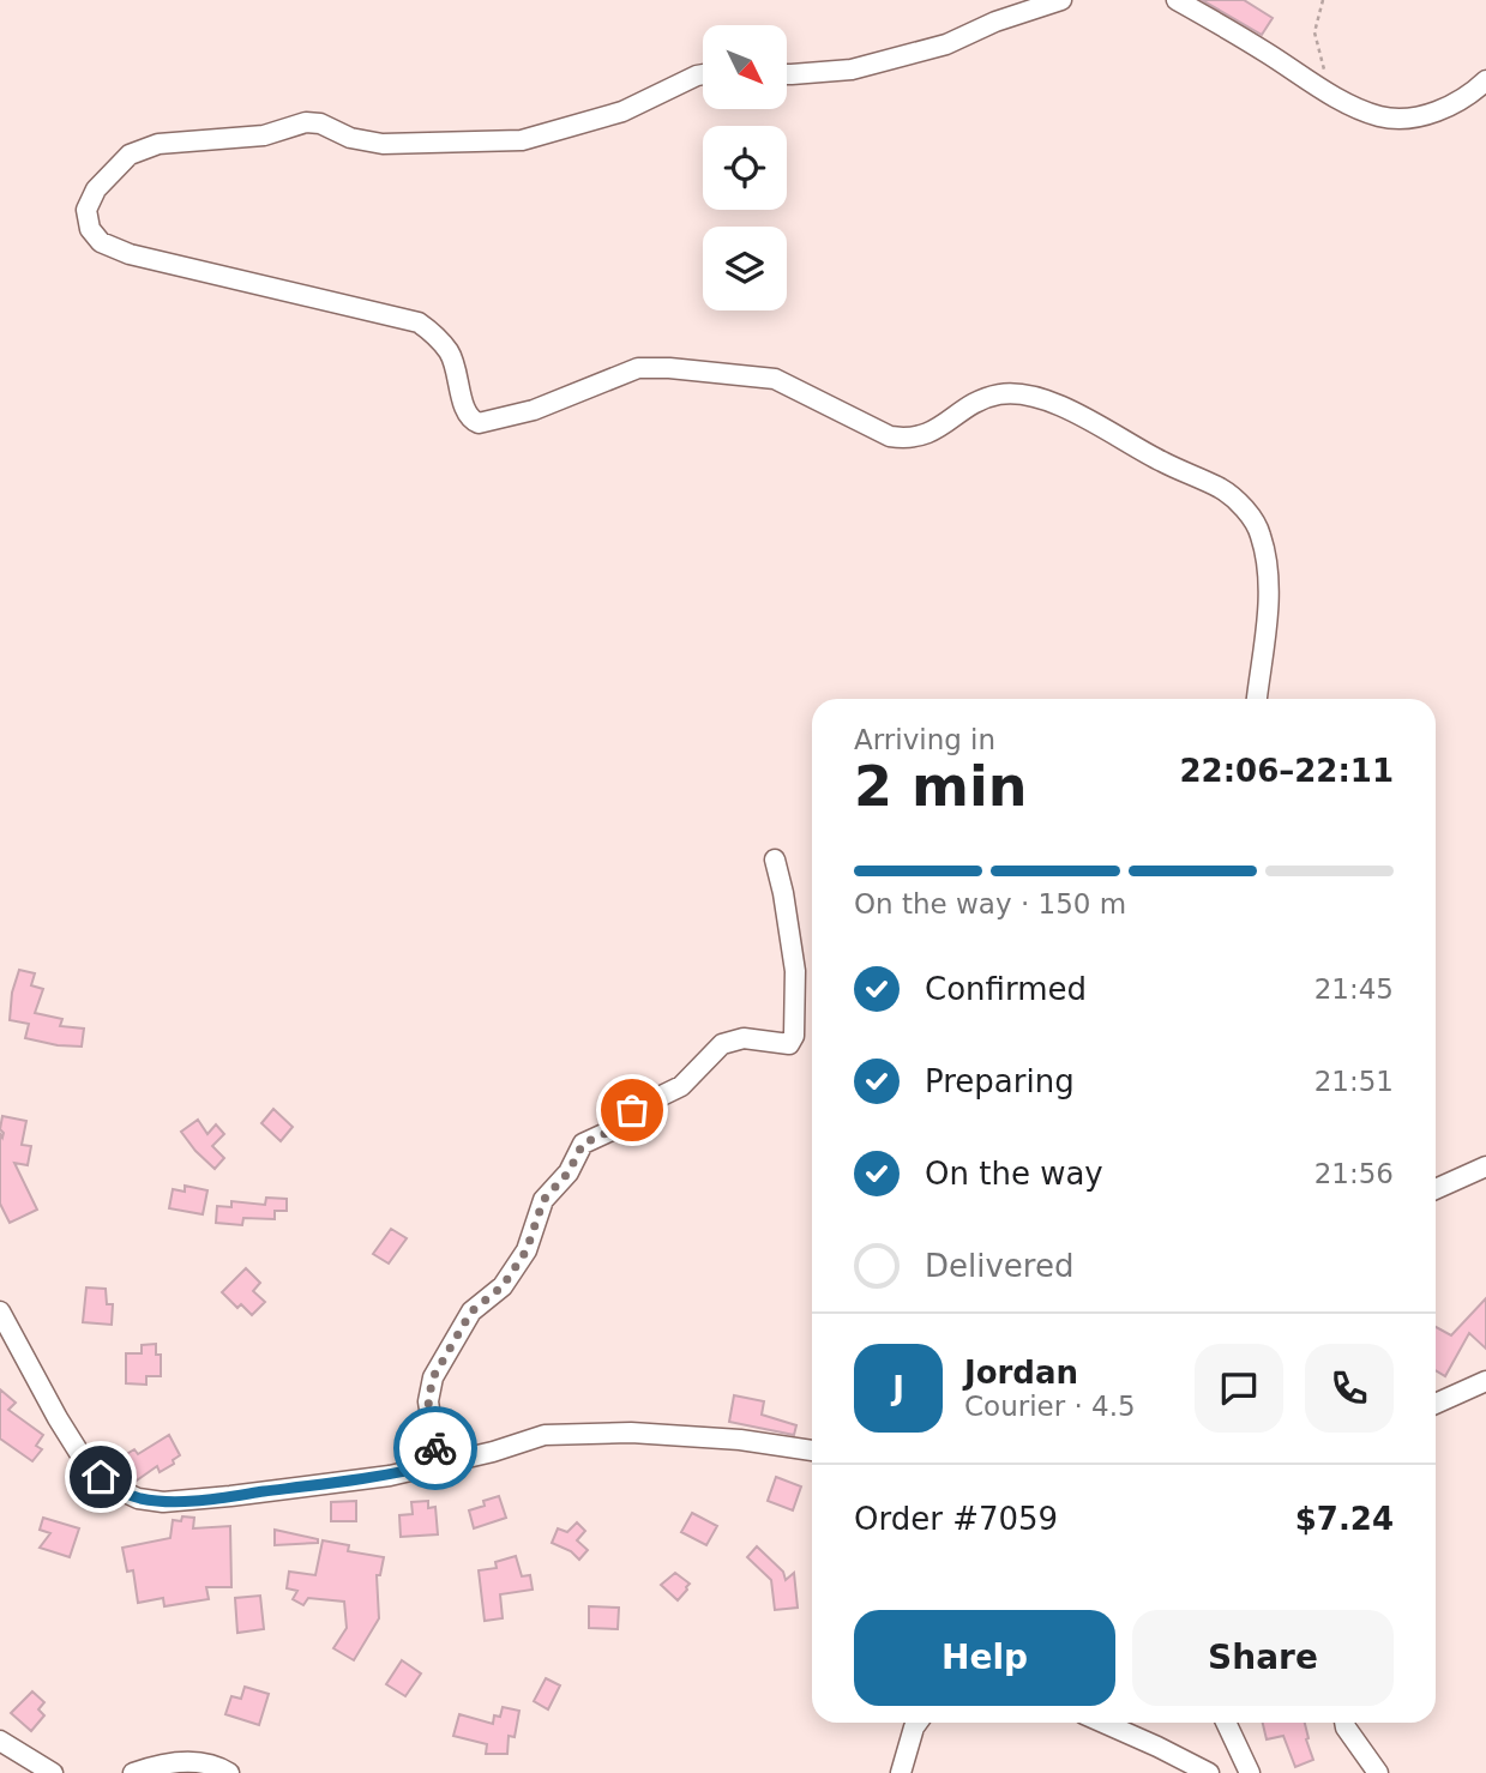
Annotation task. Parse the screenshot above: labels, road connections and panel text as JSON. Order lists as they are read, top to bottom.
{
  "north": "bottom right",
  "page": {
    "heading": ["2 min", "Arriving in", "22:06–22:11"],
    "panel": [
      "Jordan",
      "Courier · 4.5",
      "Order #7059",
      "$7.24"
    ],
    "bar": "On the way · 150 m",
    "list": [
      ["Confirmed", "21:45"],
      ["Preparing", "21:51"],
      ["On the way", "21:56"],
      "Delivered"
    ],
    "round": "J",
    "buttons": ["Help", "Share"]
  }
}
